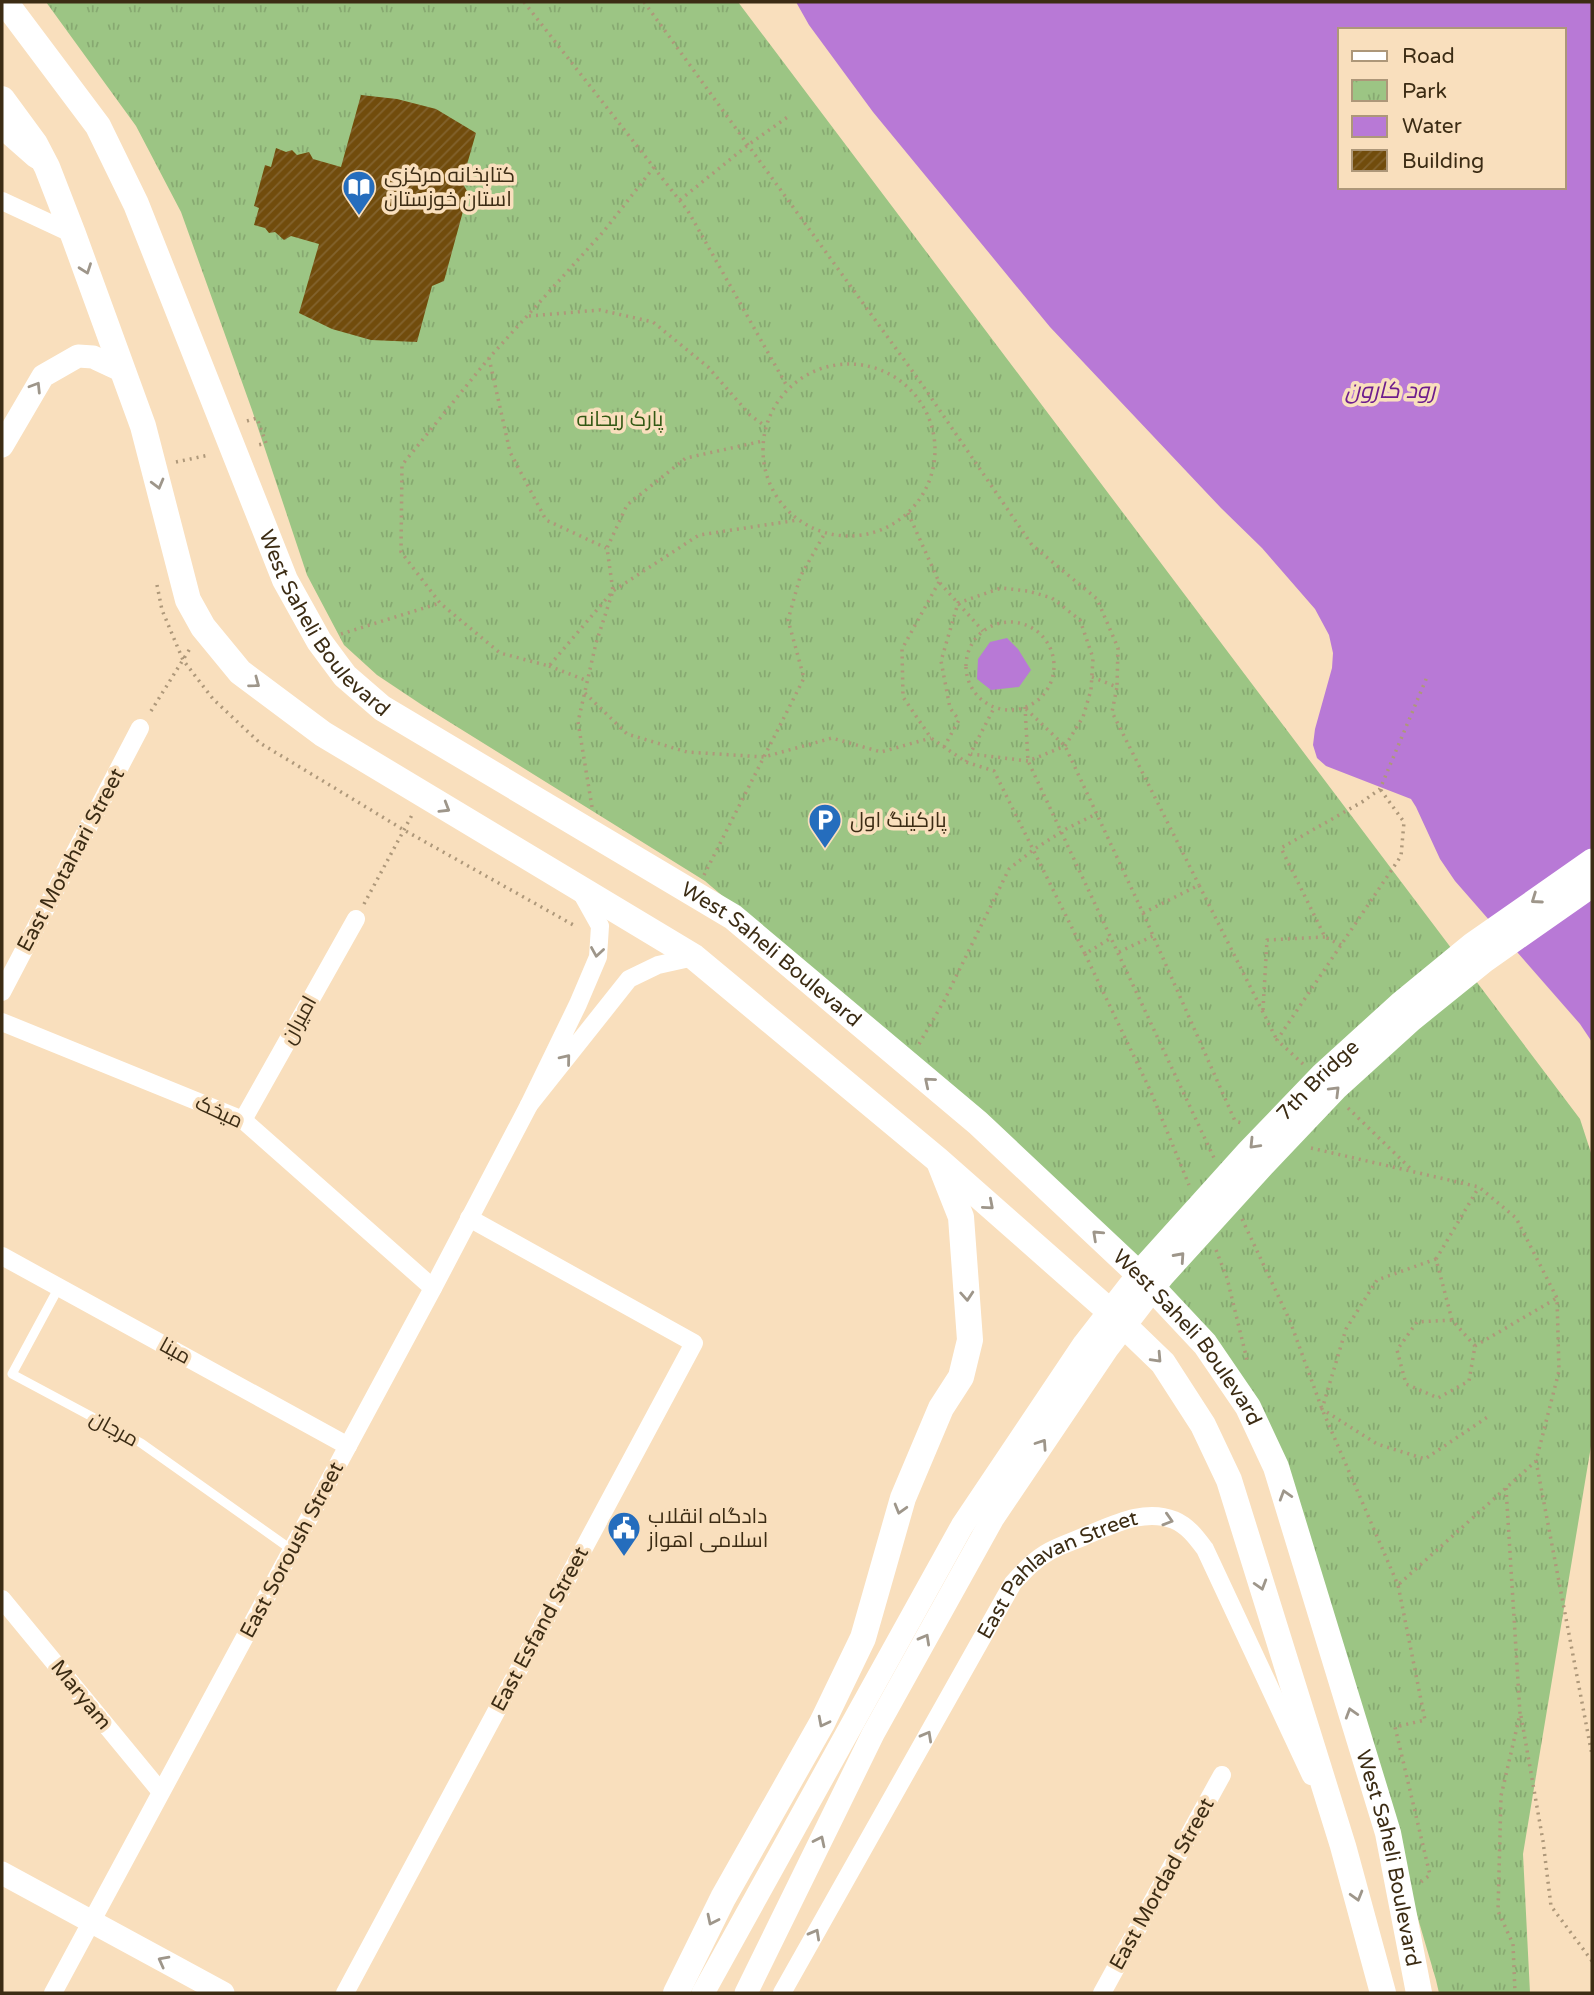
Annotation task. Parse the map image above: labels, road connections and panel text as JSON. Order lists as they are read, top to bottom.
{
  "streets": {
    "main road": ["West Saheli Boulevard", "7th Bridge"],
    "street": [
      "East Motahari Street",
      "امیران",
      "میخک",
      "مینا",
      "East Soroush Street",
      "East Pahlavan Street",
      "East Esfand Street",
      "Maryam",
      "East Mordad Street"
    ],
    "lane": ["مرجان"]
  },
  "crossings": [
    ["West Saheli Boulevard", "East Pahlavan Street"],
    ["امیران", "میخک"],
    ["میخک", "East Soroush Street"],
    ["مینا", "مرجان"],
    ["مینا", "East Soroush Street"],
    ["مرجان", "East Soroush Street"],
    ["East Soroush Street", "East Esfand Street"],
    ["East Soroush Street", "Maryam"]
  ],
  "water": ["رود کارون"],
  "parks": ["پارک ریحانه"],
  "places": {
    "library": ["کتابخانه مرکزی استان خوزستان"],
    "parking": ["پارکینگ اول"],
    "public building": ["دادگاه انقلاب اسلامی اهواز"]
  },
  "legend": [
    "Road",
    "Park",
    "Water",
    "Building"
  ]
}
